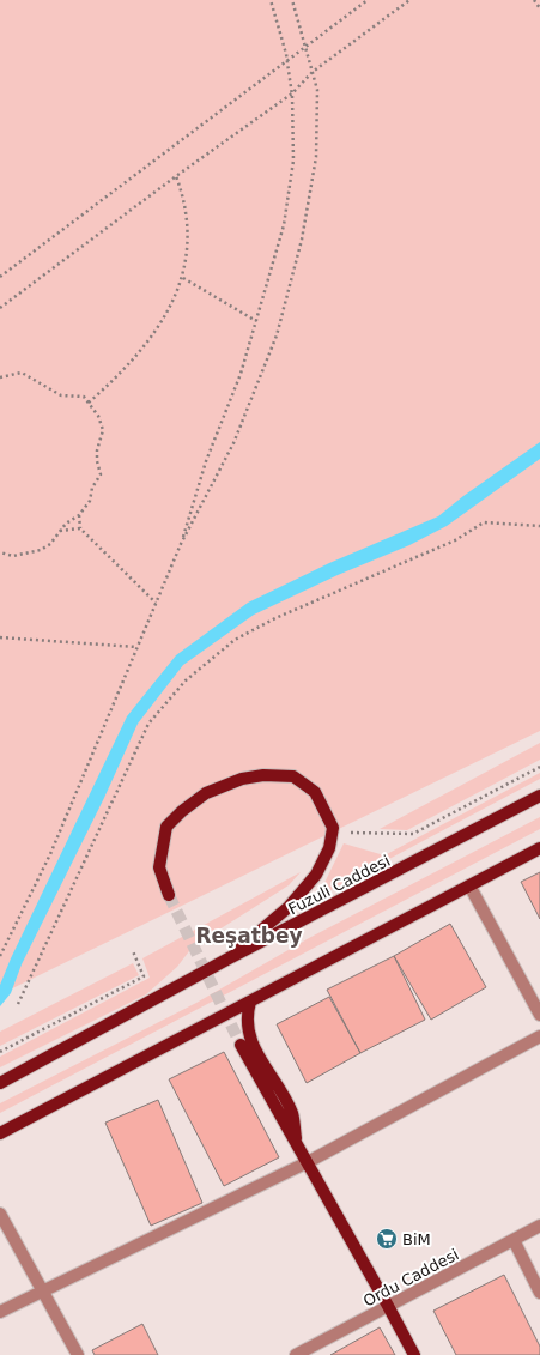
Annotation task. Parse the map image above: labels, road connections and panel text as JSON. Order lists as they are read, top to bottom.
{
  "streets": {
    "main road": ["Fuzuli Caddesi"],
    "street": ["Ordu Caddesi"]
  },
  "districts": ["Reşatbey"],
  "places": {
    "supermarket": ["BiM"]
  }
}
